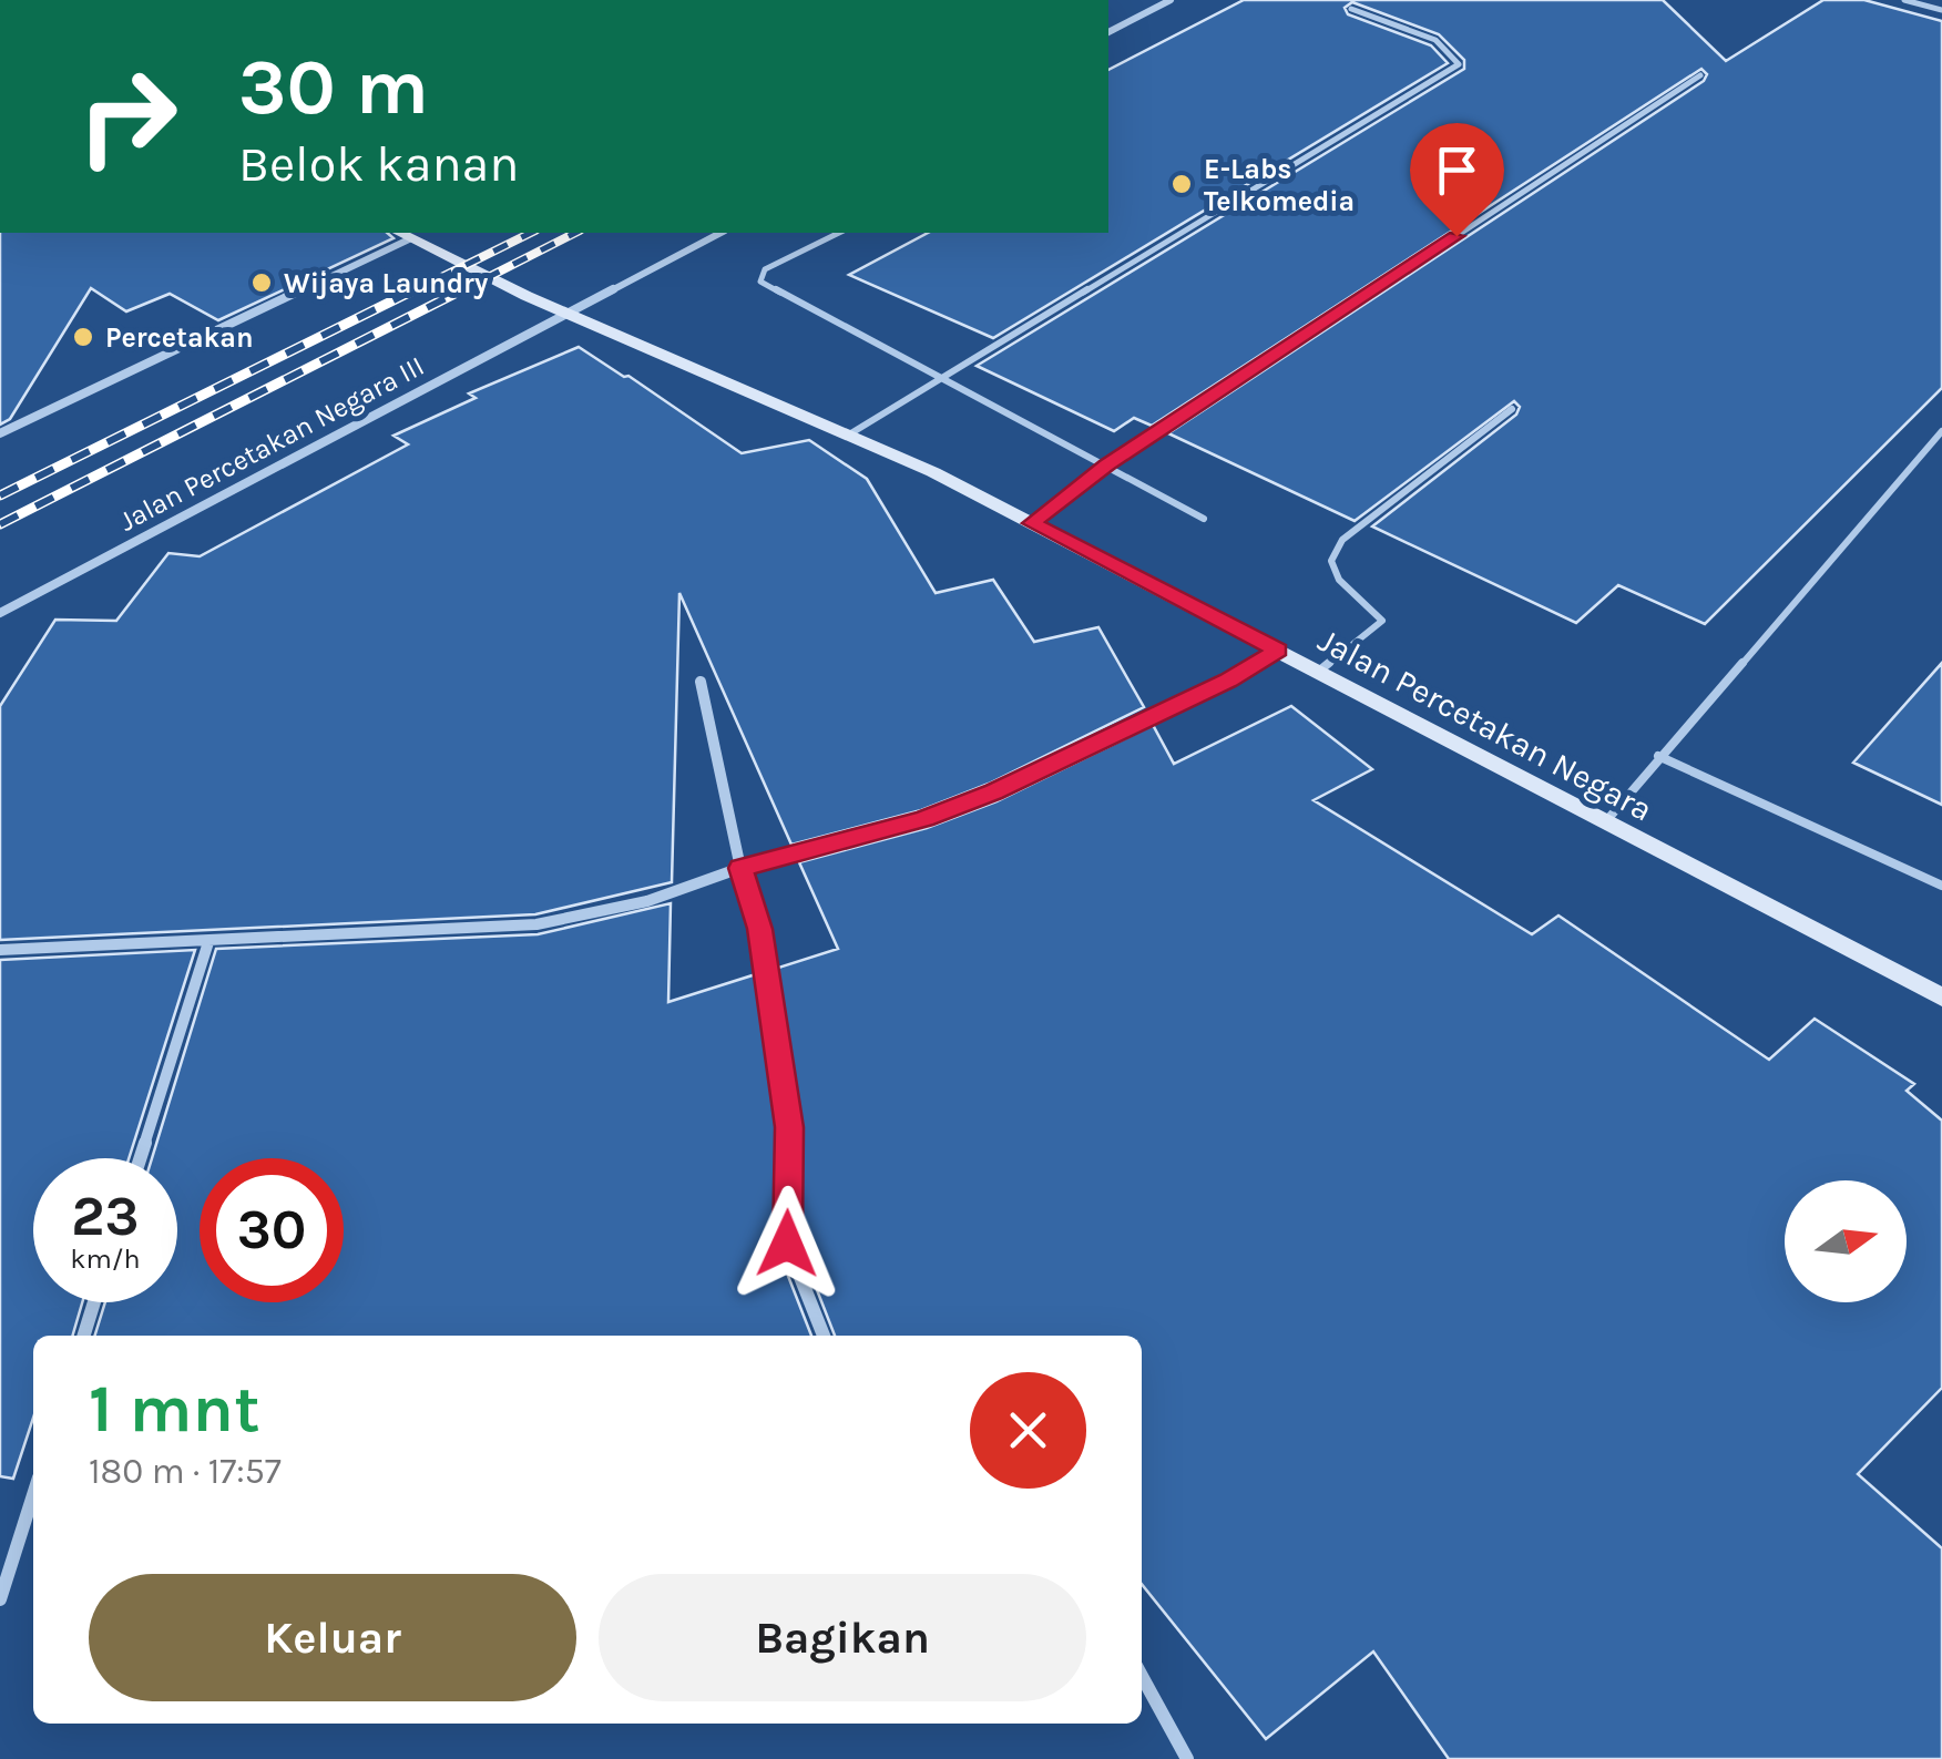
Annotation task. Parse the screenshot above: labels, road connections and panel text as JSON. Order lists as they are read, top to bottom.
{
  "streets": {
    "main road": ["Jalan Percetakan Negara"],
    "street": ["Jalan Percetakan Negara III"]
  },
  "crossings": [
    ["Jalan Percetakan Negara III", "Jalan Percetakan Negara"]
  ],
  "places": ["E-Labs Telkomedia", "Wijaya Laundry", "Percetakan"],
  "north": "right",
  "page": {
    "turn": ["30 m", "Belok kanan"],
    "speed": "23 km/h",
    "limit": "30",
    "heading": ["1 mnt", "180 m · 17:57"],
    "buttons": ["Keluar", "Bagikan"]
  }
}
